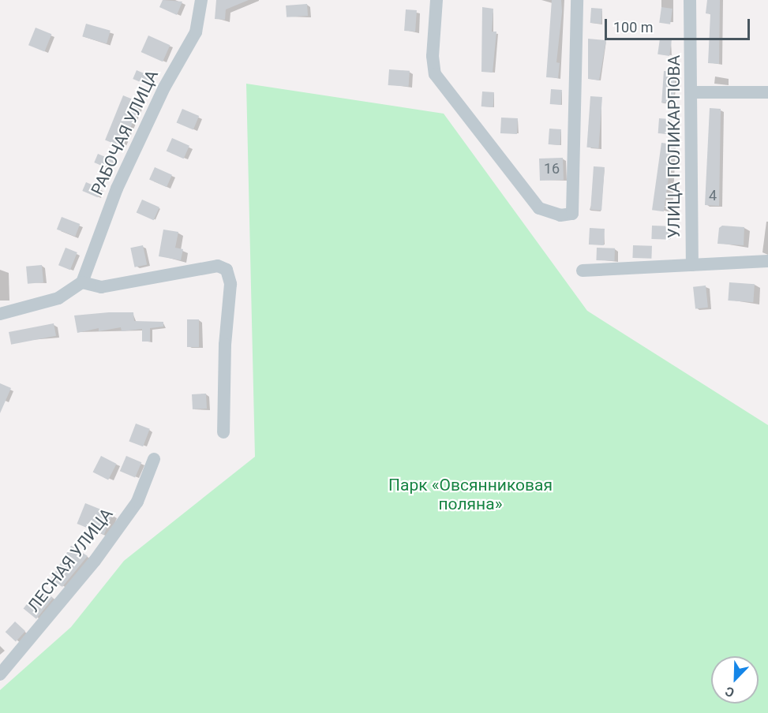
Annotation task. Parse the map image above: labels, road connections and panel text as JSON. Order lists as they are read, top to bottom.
{
  "streets": {
    "street": ["РАБОЧАЯ УЛИЦА", "УЛИЦА ПОЛИКАРПОВА", "ЛЕСНАЯ УЛИЦА"]
  },
  "parks": ["Парк «Овсянниковая поляна»"],
  "house_numbers": ["16", "4"],
  "scale_bar": "100 m",
  "north": "bottom left"
}
